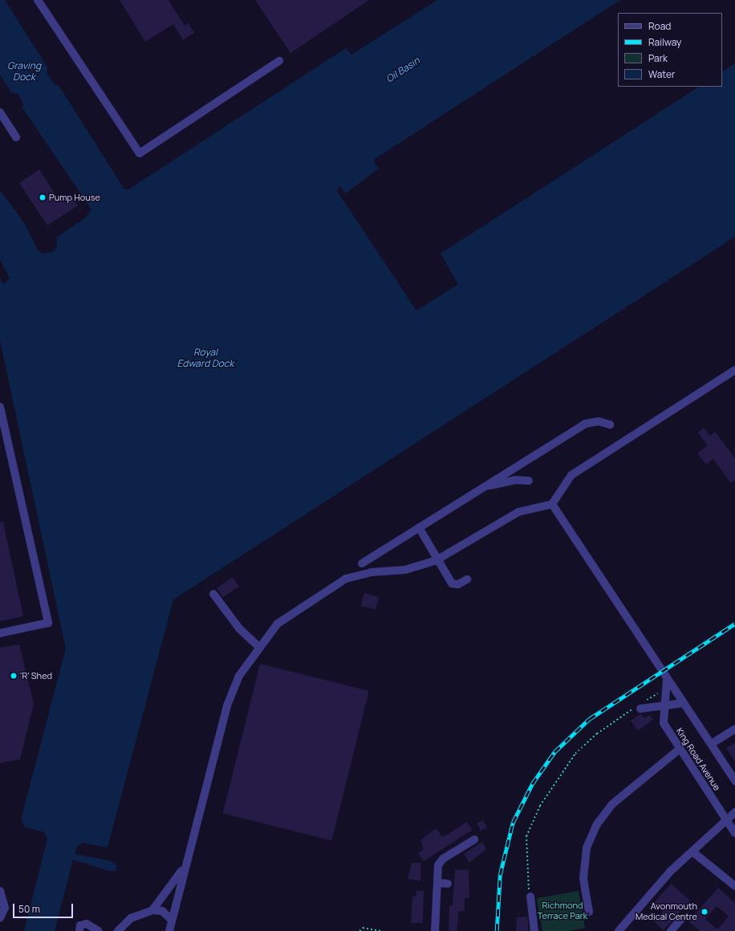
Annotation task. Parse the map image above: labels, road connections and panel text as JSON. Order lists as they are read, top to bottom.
{
  "streets": {
    "street": ["King Road Avenue"]
  },
  "water": ["Graving Dock", "Oil Basin", "Royal Edward Dock"],
  "parks": ["Richmond Terrace Park"],
  "places": ["Pump House", "'R' Shed", "Avonmouth Medical Centre"],
  "legend": [
    "Road",
    "Railway",
    "Park",
    "Water"
  ],
  "scale_bar": "50 m"
}
